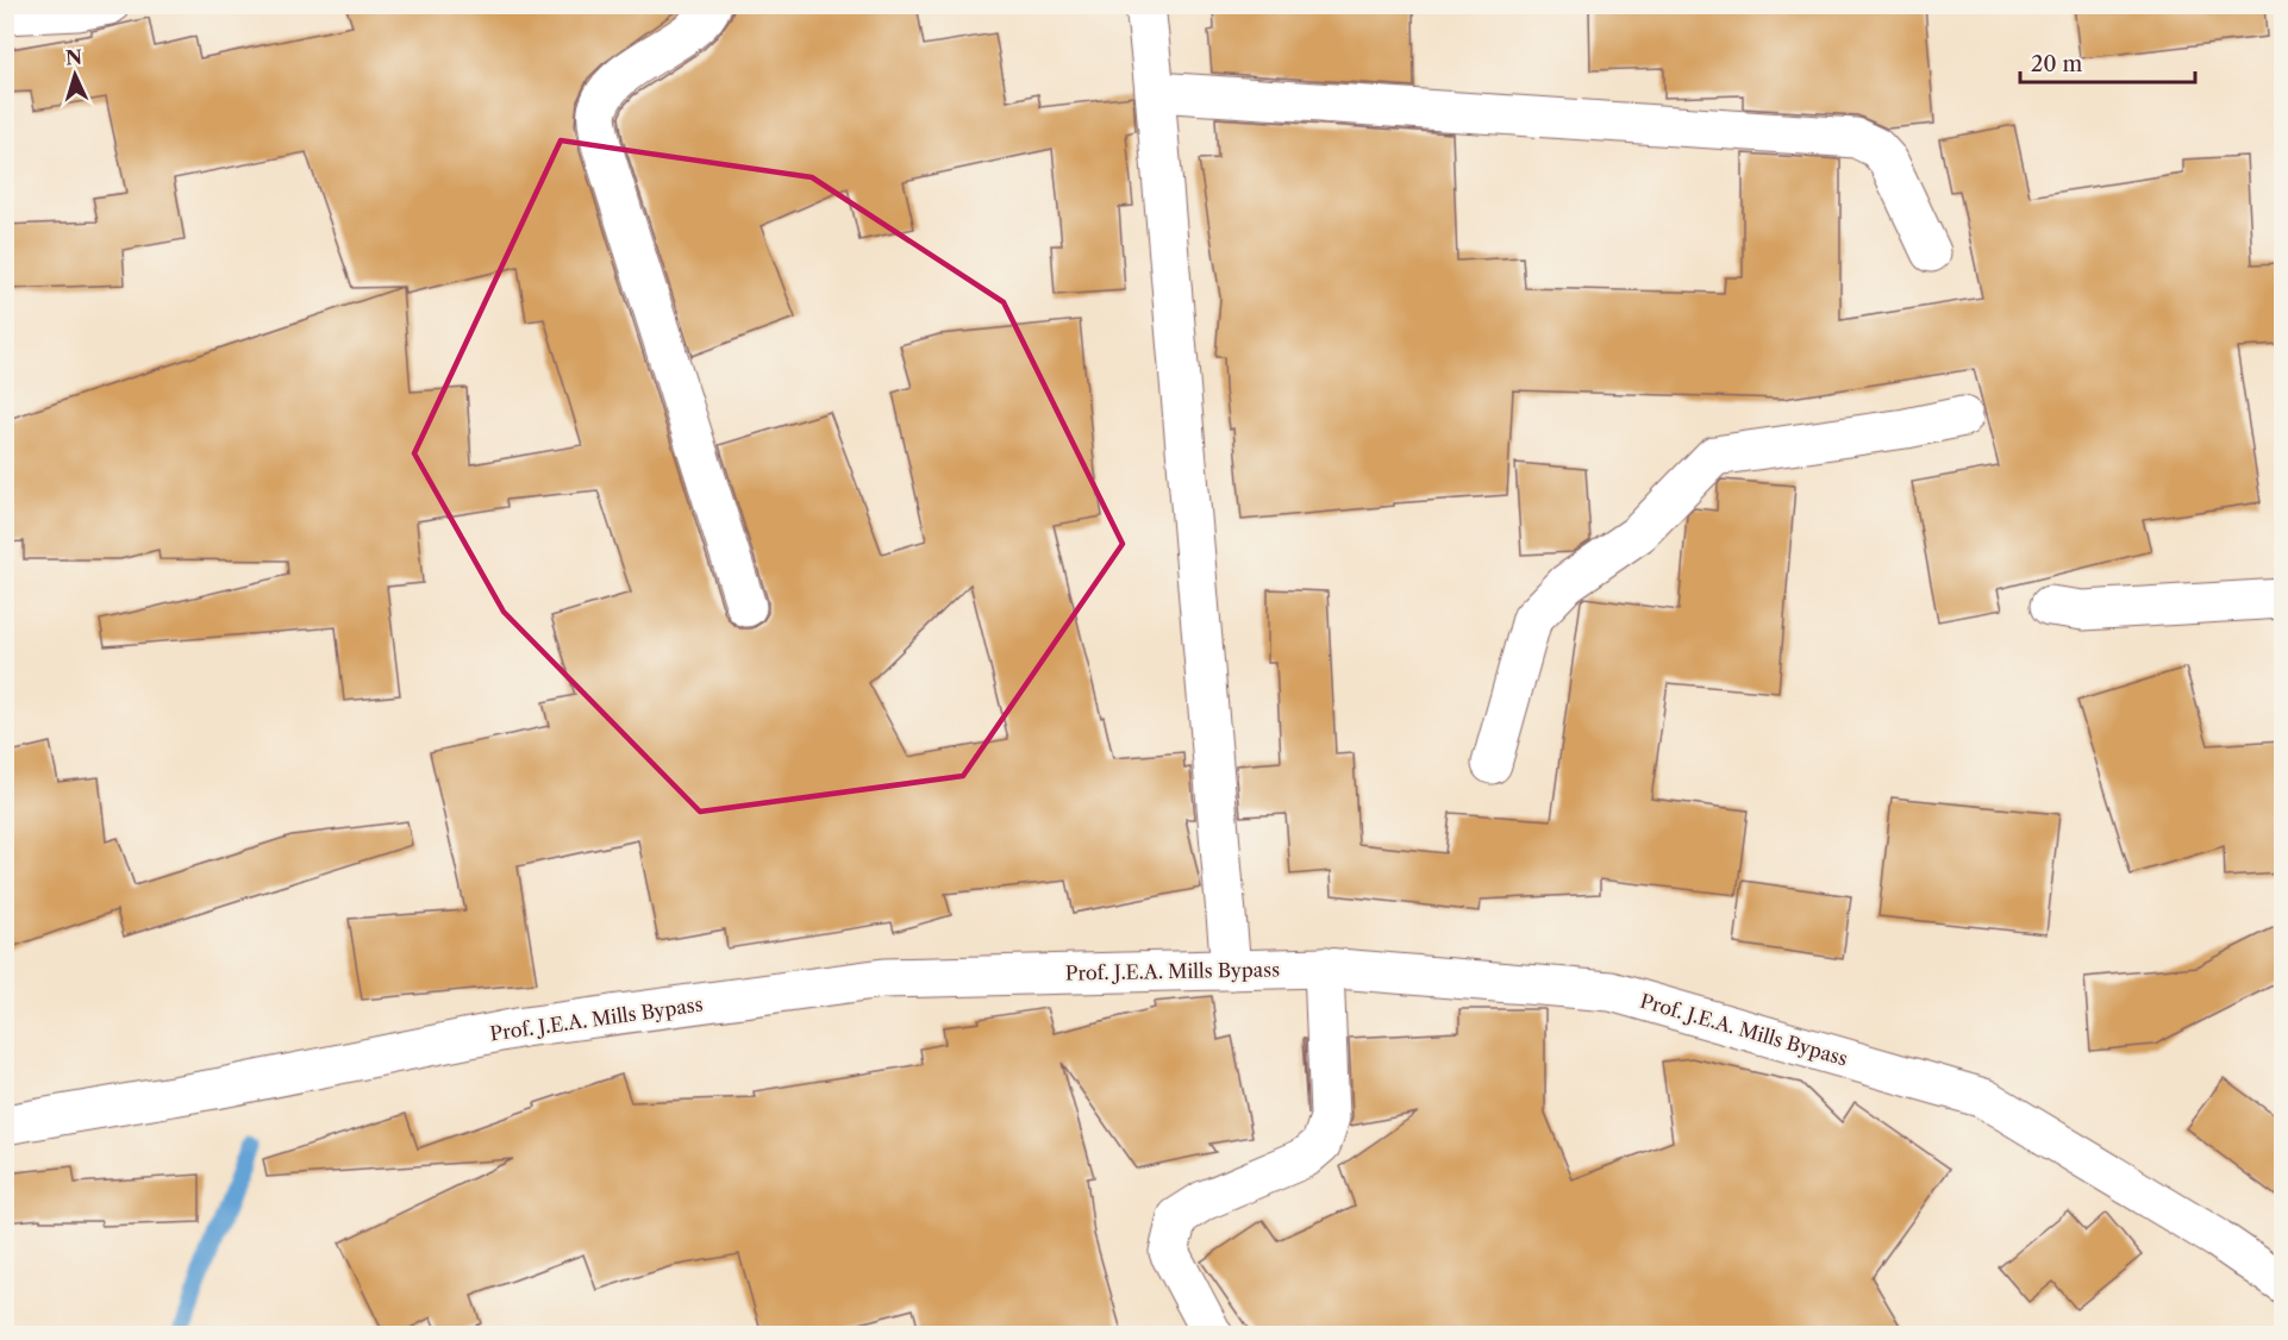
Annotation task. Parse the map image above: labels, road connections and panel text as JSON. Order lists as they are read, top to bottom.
{
  "streets": {
    "street": ["Prof. J.E.A. Mills Bypass"]
  },
  "scale_bar": "20 m",
  "north": "top"
}
